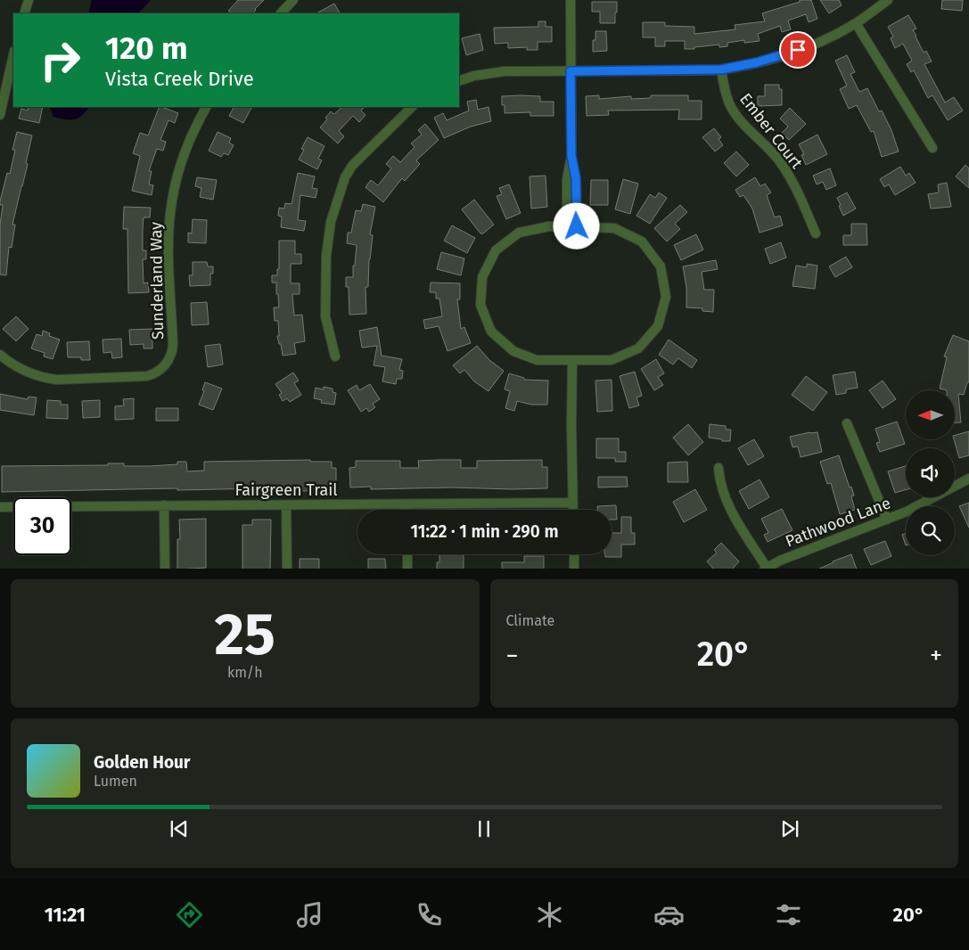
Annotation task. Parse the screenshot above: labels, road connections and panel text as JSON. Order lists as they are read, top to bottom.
{
  "streets": {
    "street": [
      "Ember Court",
      "Sunderland Way",
      "Fairgreen Trail",
      "Pathwood Lane"
    ]
  },
  "north": "left",
  "page": {
    "turn": ["120 m", "Vista Creek Drive"],
    "limit": "30",
    "trip": "11:22 · 1 min · 290 m",
    "tile": [
      ["25", "km/h"],
      "Climate"
    ],
    "heat": ["−", "20°", "+"],
    "song": ["Golden Hour", "Lumen"],
    "tabs": ["11:21", "20°"]
  }
}
